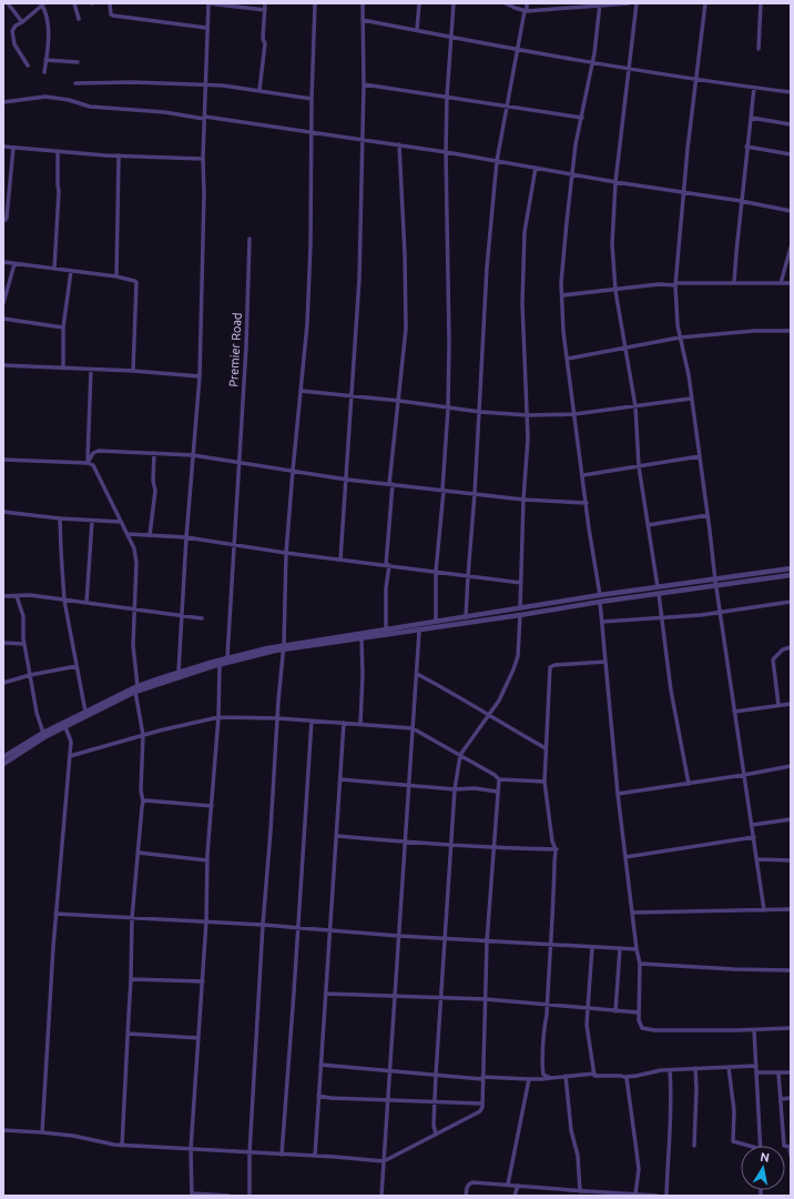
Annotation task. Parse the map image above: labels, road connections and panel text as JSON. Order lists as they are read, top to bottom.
{
  "streets": {
    "street": ["Premier Road"]
  },
  "north": "top"
}
